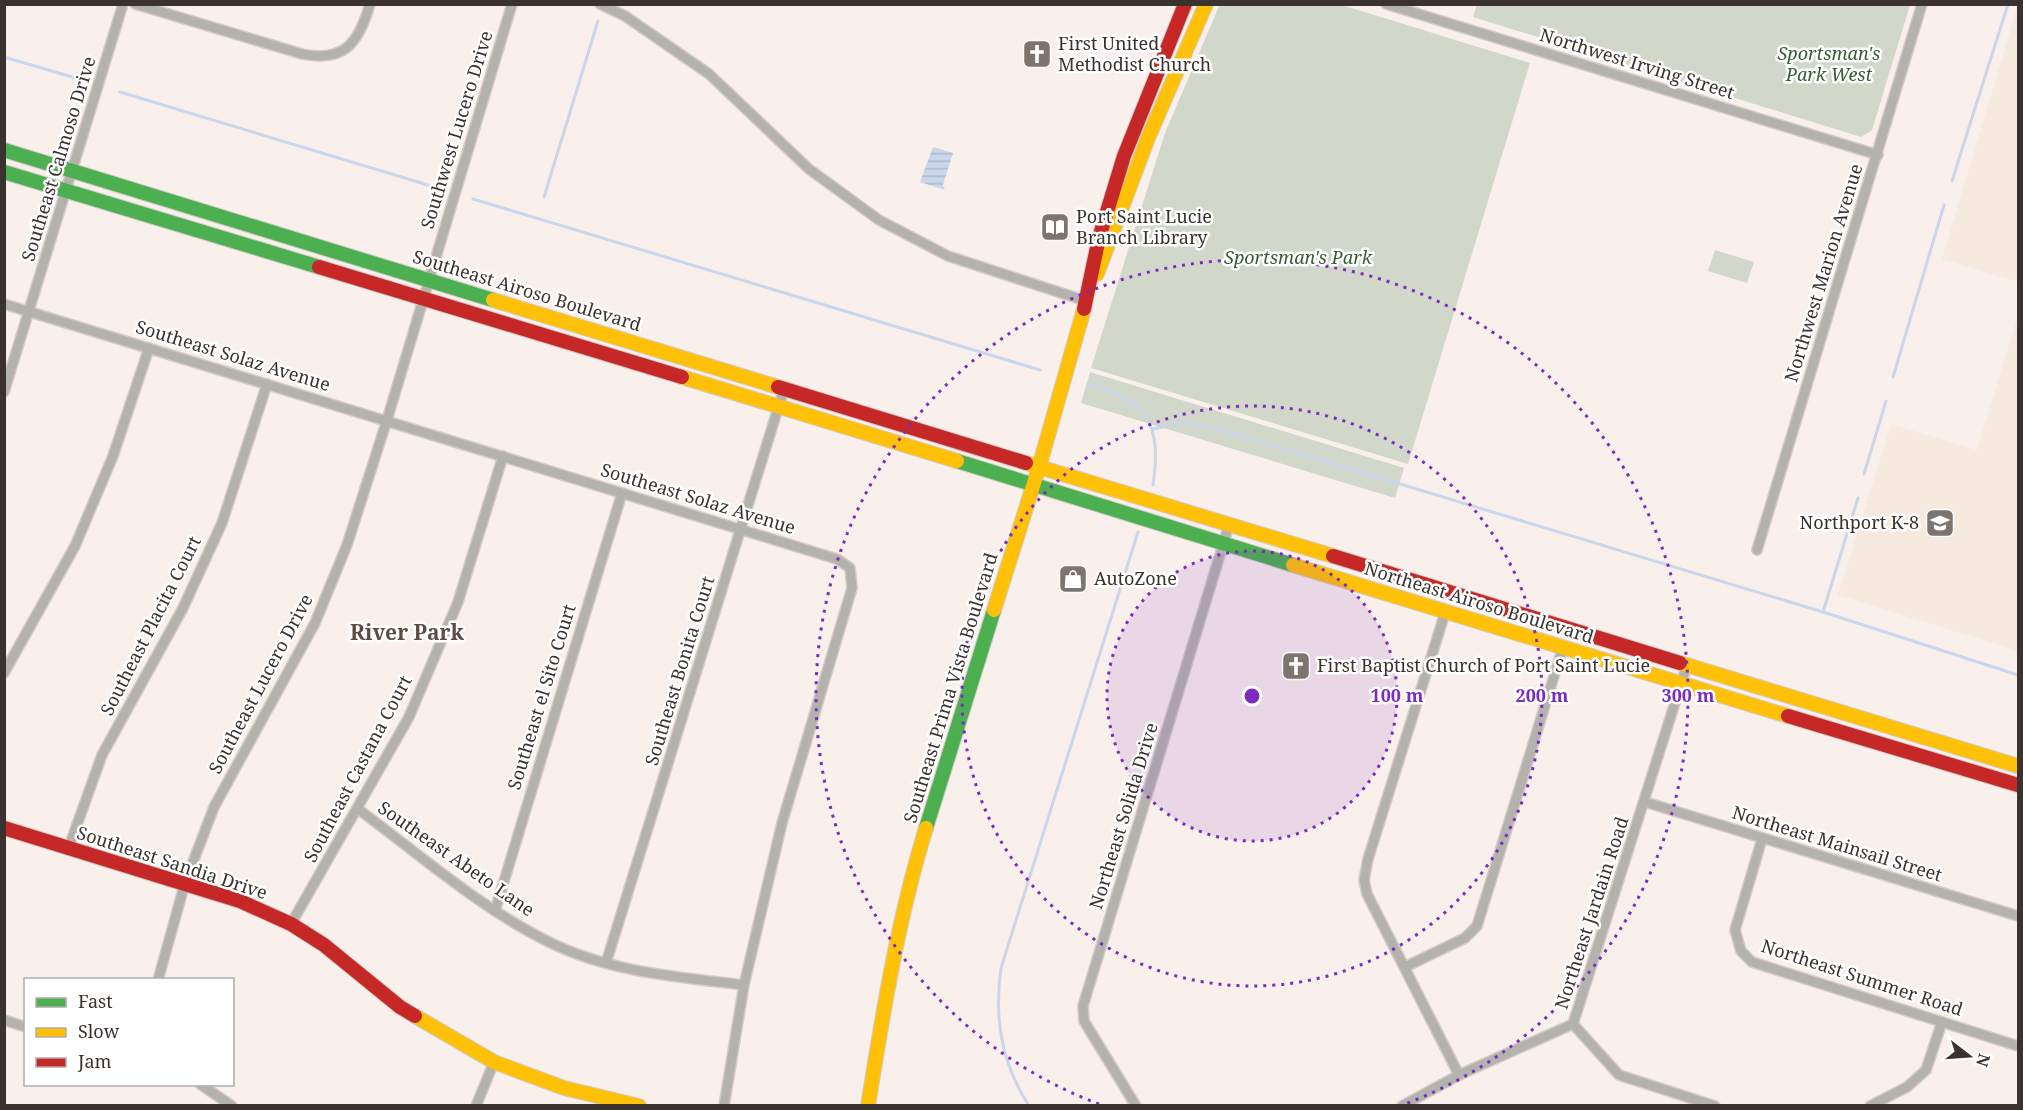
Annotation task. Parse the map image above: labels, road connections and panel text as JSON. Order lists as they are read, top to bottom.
{
  "streets": {
    "main road": [
      "Southeast Airoso Boulevard",
      "Northeast Airoso Boulevard",
      "Southeast Prima Vista Boulevard",
      "Southeast Sandia Drive"
    ],
    "street": [
      "Northwest Irving Street",
      "Southwest Lucero Drive",
      "Southeast Calmoso Drive",
      "Northwest Marion Avenue",
      "Southeast Solaz Avenue",
      "Southeast Placita Court",
      "Southeast Bonita Court",
      "Southeast Lucero Drive",
      "Southeast el Sito Court",
      "Southeast Castana Court",
      "Northeast Solida Drive",
      "Northeast Mainsail Street",
      "Southeast Abeto Lane",
      "Northeast Jardain Road",
      "Northeast Summer Road"
    ]
  },
  "crossings": [
    ["Northwest Irving Street", "Northwest Marion Avenue"],
    ["Southwest Lucero Drive", "Southeast Airoso Boulevard"],
    ["Southwest Lucero Drive", "Southeast Lucero Drive"],
    ["Southeast Calmoso Drive", "Southeast Airoso Boulevard"],
    ["Southeast Calmoso Drive", "Southeast Solaz Avenue"],
    ["Southeast Airoso Boulevard", "Northeast Airoso Boulevard"],
    ["Southeast Airoso Boulevard", "Southeast Bonita Court"],
    ["Southeast Airoso Boulevard", "Southeast Prima Vista Boulevard"],
    ["Southeast Solaz Avenue", "Southeast Placita Court"],
    ["Southeast Solaz Avenue", "Southeast Bonita Court"],
    ["Southeast Solaz Avenue", "Southeast Lucero Drive"],
    ["Southeast Solaz Avenue", "Southeast el Sito Court"],
    ["Southeast Solaz Avenue", "Southeast Castana Court"],
    ["Southeast Solaz Avenue", "Southeast Abeto Lane"],
    ["Northeast Airoso Boulevard", "Southeast Prima Vista Boulevard"],
    ["Northeast Airoso Boulevard", "Northeast Solida Drive"],
    ["Northeast Airoso Boulevard", "Northeast Jardain Road"],
    ["Southeast Placita Court", "Southeast Sandia Drive"],
    ["Southeast Bonita Court", "Southeast Abeto Lane"],
    ["Southeast Lucero Drive", "Southeast Sandia Drive"],
    ["Southeast el Sito Court", "Southeast Abeto Lane"],
    ["Southeast Castana Court", "Southeast Abeto Lane"],
    ["Southeast Castana Court", "Southeast Sandia Drive"],
    ["Northeast Mainsail Street", "Northeast Jardain Road"],
    ["Northeast Mainsail Street", "Northeast Summer Road"]
  ],
  "districts": ["River Park"],
  "parks": ["Sportsman's Park West", "Sportsman's Park"],
  "places": {
    "church": ["First United Methodist Church", "First Baptist Church of Port Saint Lucie"],
    "library": ["Port Saint Lucie Branch Library"],
    "school or university": ["Northport K-8"],
    "shop": ["AutoZone"]
  },
  "legend": ["Fast", "Slow", "Jam"],
  "north": "right",
  "rings": ["100 m", "200 m", "300 m"]
}
